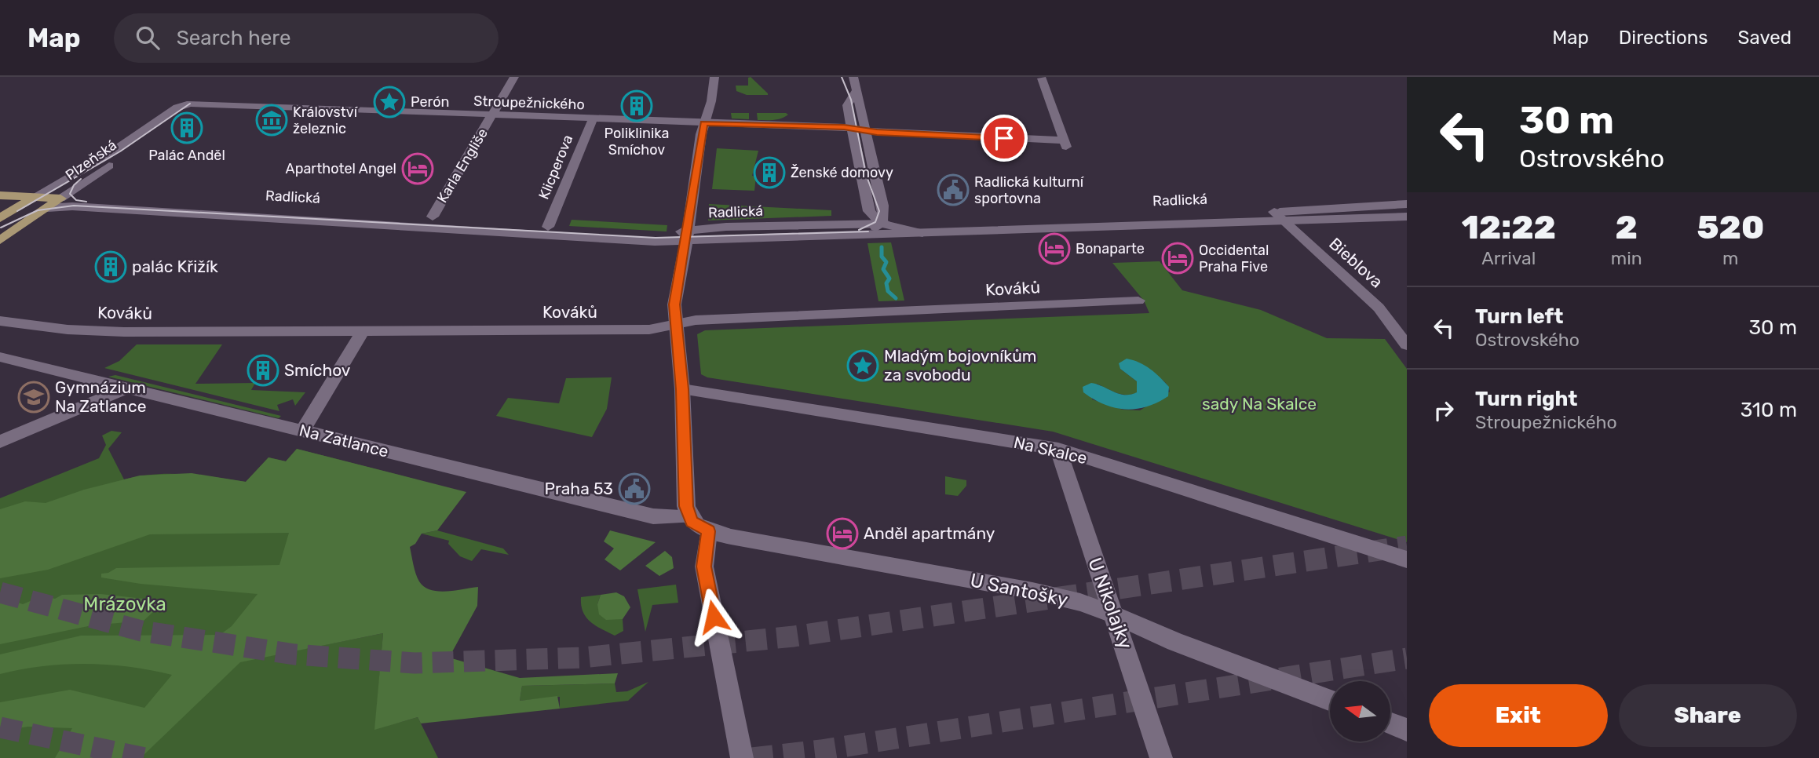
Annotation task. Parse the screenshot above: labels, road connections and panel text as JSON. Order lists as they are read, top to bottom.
{
  "streets": {
    "main road": ["Plzeňská", "Radlická"],
    "street": [
      "Stroupežnického",
      "Karla Engliše",
      "Klicperova",
      "Bieblova",
      "Kováků",
      "Na Zatlance",
      "Na Skalce",
      "U Santošky",
      "U Nikolajky"
    ]
  },
  "crossings": [
    ["Stroupežnického", "Plzeňská"],
    ["Stroupežnického", "Karla Engliše"],
    ["Stroupežnického", "Klicperova"],
    ["Plzeňská", "Radlická"],
    ["Klicperova", "Radlická"],
    ["Radlická", "Bieblova"],
    ["Na Zatlance", "U Santošky"],
    ["Na Skalce", "U Nikolajky"],
    ["U Santošky", "U Nikolajky"]
  ],
  "parks": ["sady Na Skalce", "Mrázovka"],
  "places": {
    "place": ["Perón", "Mladým bojovníkům za svobodu"],
    "building": [
      "Poliklinika Smíchov",
      "Palác Anděl",
      "Ženské domovy",
      "palác Křižík",
      "Smíchov"
    ],
    "museum": ["Království železnic"],
    "hotel": [
      "Aparthotel Angel",
      "Bonaparte",
      "Occidental Praha Five",
      "Anděl apartmány"
    ],
    "public building": ["Radlická kulturní sportovna", "Praha 53"],
    "school or university": ["Gymnázium Na Zatlance"]
  },
  "north": "left",
  "page": {
    "header": "Map",
    "search": "Search here",
    "nav": ["Map", "Directions", "Saved"],
    "turn": ["30 m", "Ostrovského"],
    "eta": [
      "12:22",
      "Arrival",
      "2",
      "min",
      "520",
      "m"
    ],
    "list": [
      {
        "name": "Turn left",
        "note": "Ostrovského",
        "value": "30 m"
      },
      {
        "name": "Turn right",
        "note": "Stroupežnického",
        "value": "310 m"
      }
    ],
    "buttons": ["Exit", "Share"]
  }
}
